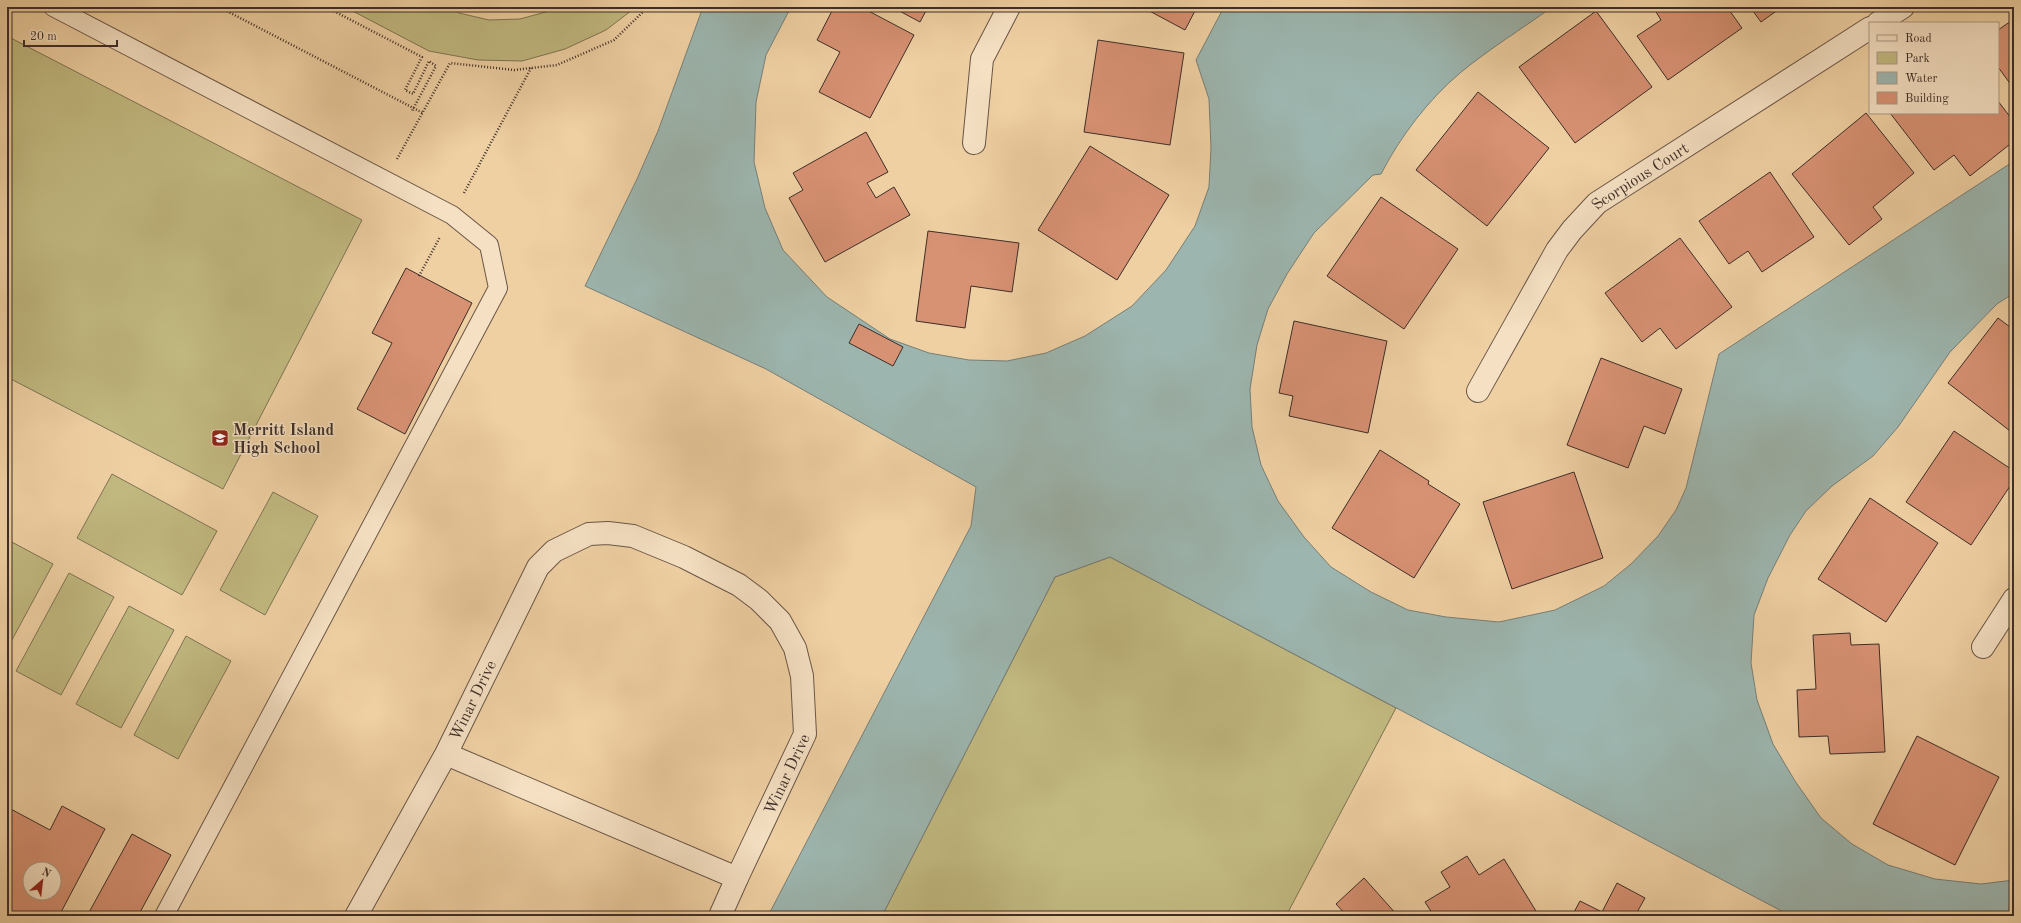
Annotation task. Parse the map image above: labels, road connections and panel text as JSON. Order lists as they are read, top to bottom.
{
  "streets": {
    "street": ["Scorpious Court", "Winar Drive"]
  },
  "places": {
    "school or university": ["Merritt Island High School"]
  },
  "legend": [
    "Road",
    "Park",
    "Water",
    "Building"
  ],
  "scale_bar": "20 m",
  "north": "top right"
}
